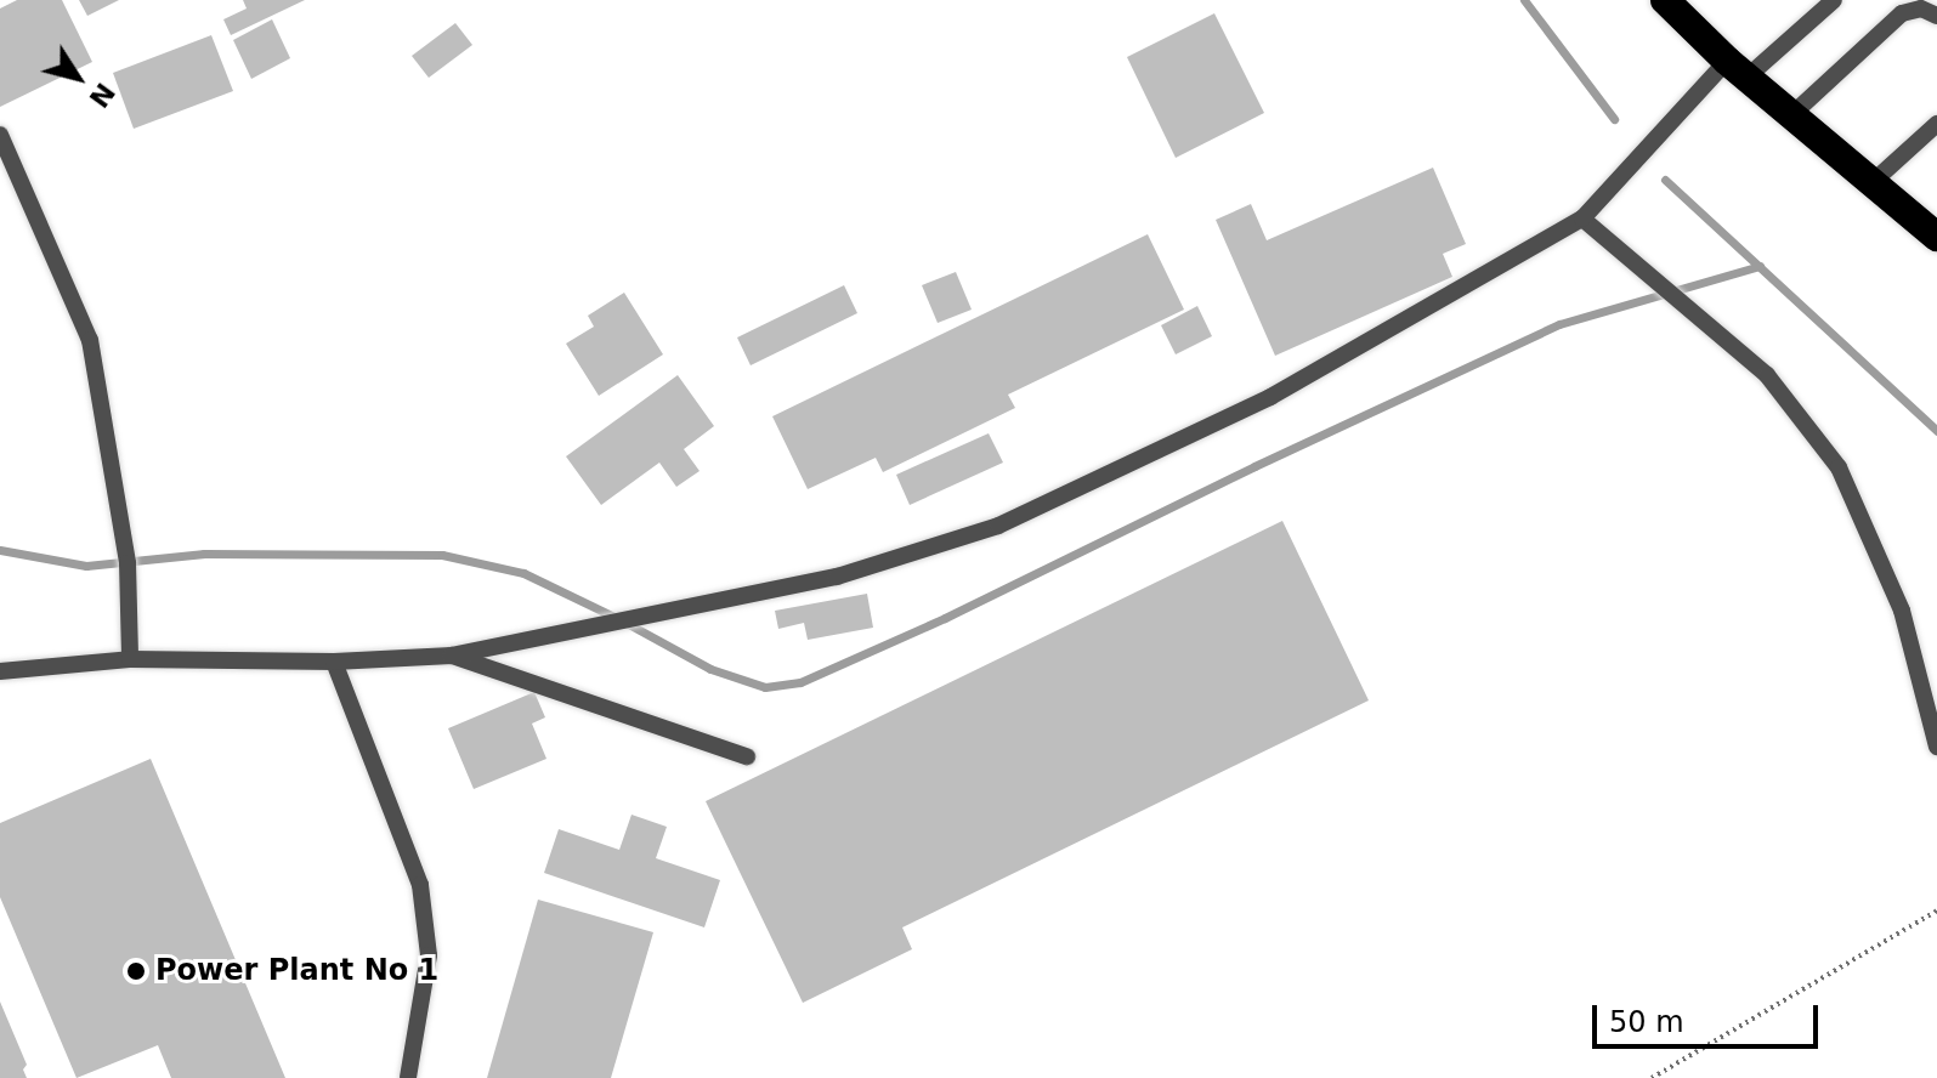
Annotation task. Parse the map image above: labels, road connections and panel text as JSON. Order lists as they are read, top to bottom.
{
  "places": ["Power Plant No 1"],
  "scale_bar": "50 m",
  "north": "bottom right"
}
